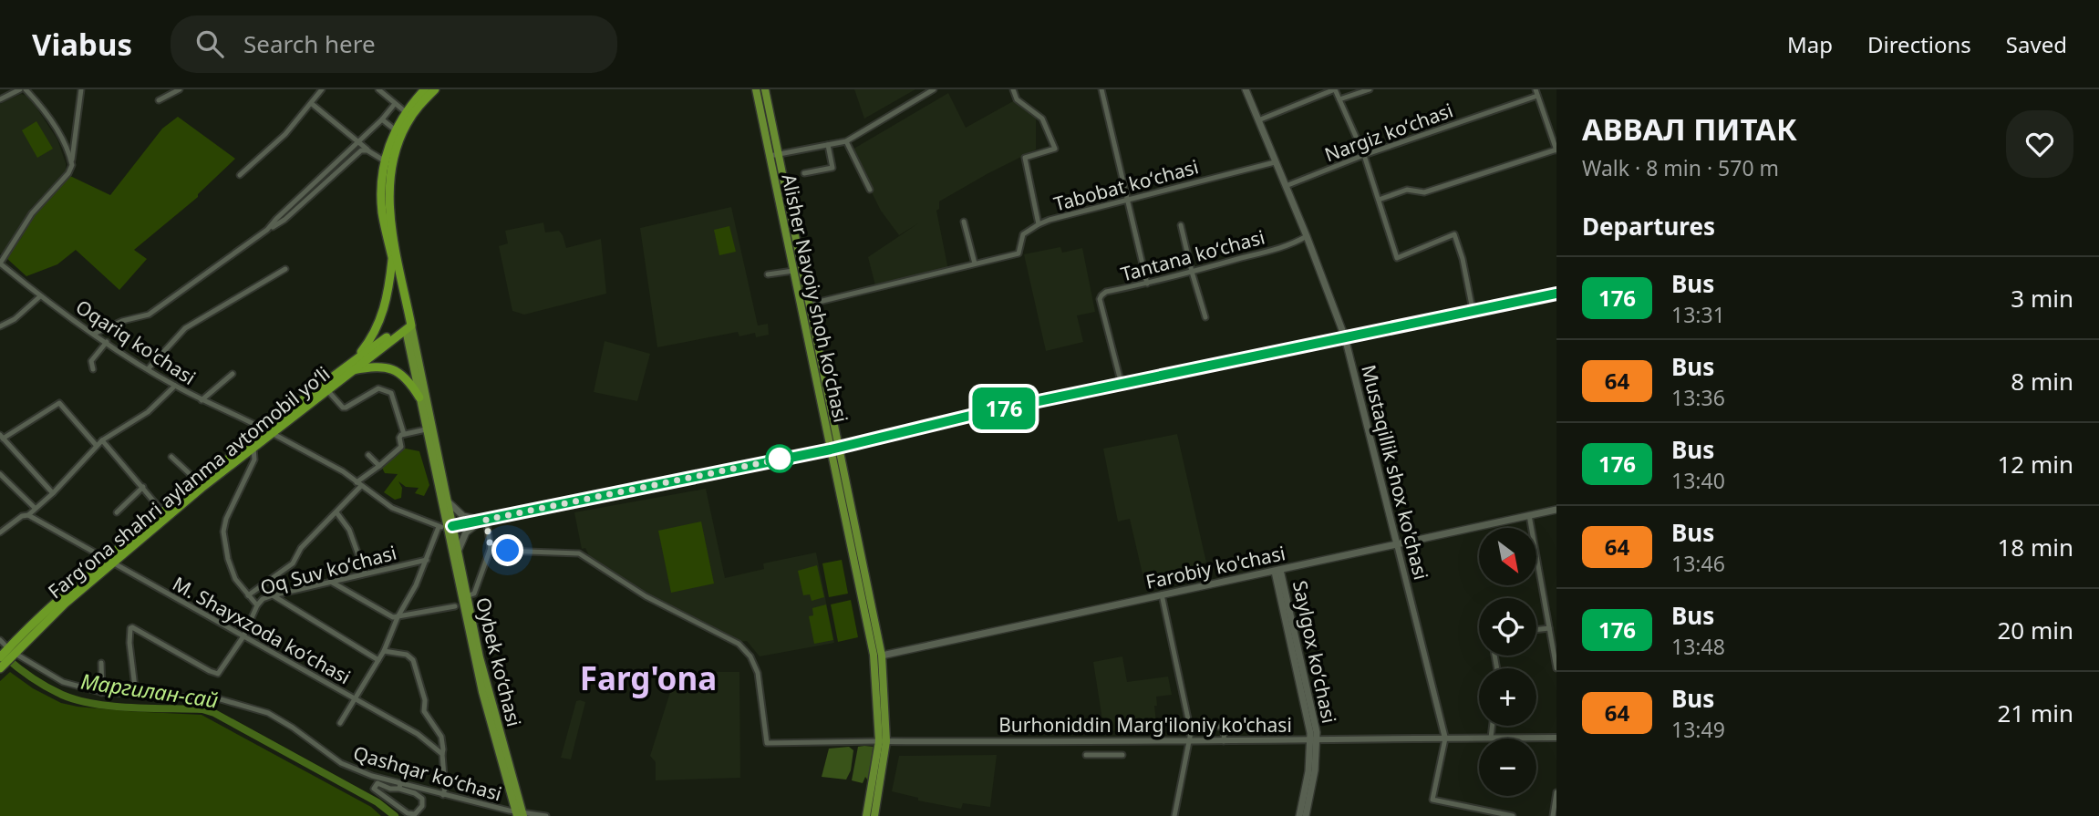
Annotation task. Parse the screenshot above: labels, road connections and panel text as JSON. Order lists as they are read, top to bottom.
{
  "streets": {
    "highway": ["Fargʻona shahri aylanma avtomobil yoʻli"],
    "main road": [
      "Alisher Navoiy shoh koʻchasi",
      "Mustaqillik shox ko'chasi",
      "Farobiy ko'chasi",
      "Saylgox koʻchasi",
      "Oybek ko‘chasi"
    ],
    "street": [
      "Nargiz koʻchasi",
      "Tabobat koʻchasi",
      "Tantana koʻchasi",
      "Oqariq ko'chasi",
      "Oq Suv koʻchasi",
      "M. Shayxzoda koʻchasi",
      "Burhoniddin Marg'iloniy ko'chasi",
      "Qashqar koʻchasi"
    ]
  },
  "crossings": [
    ["Nargiz koʻchasi", "Mustaqillik shox ko'chasi"],
    ["Tabobat koʻchasi", "Mustaqillik shox ko'chasi"],
    ["Tantana koʻchasi", "Mustaqillik shox ko'chasi"],
    ["Alisher Navoiy shoh koʻchasi", "Farobiy ko'chasi"],
    ["Alisher Navoiy shoh koʻchasi", "Burhoniddin Marg'iloniy ko'chasi"],
    ["Oqariq ko'chasi", "Fargʻona shahri aylanma avtomobil yoʻli"],
    ["Oqariq ko'chasi", "Oybek ko‘chasi"],
    ["Mustaqillik shox ko'chasi", "Farobiy ko'chasi"],
    ["Mustaqillik shox ko'chasi", "Burhoniddin Marg'iloniy ko'chasi"],
    ["Fargʻona shahri aylanma avtomobil yoʻli", "Oq Suv koʻchasi"],
    ["Fargʻona shahri aylanma avtomobil yoʻli", "M. Shayxzoda koʻchasi"],
    ["Fargʻona shahri aylanma avtomobil yoʻli", "Qashqar koʻchasi"],
    ["Farobiy ko'chasi", "Saylgox koʻchasi"],
    ["Saylgox koʻchasi", "Burhoniddin Marg'iloniy ko'chasi"],
    ["Oybek ko‘chasi", "Qashqar koʻchasi"]
  ],
  "districts": ["Farg'ona"],
  "water": ["Маргилан-сай"],
  "lines": ["bus line 176"],
  "north": "bottom right",
  "page": {
    "header": "Viabus",
    "search": "Search here",
    "nav": ["Map", "Directions", "Saved"],
    "on_map": "176",
    "heading": [
      ["АВВАЛ ПИТАК", "Walk · 8 min · 570 m"],
      "Departures"
    ],
    "list": [
      {
        "mark": "176",
        "name": "Bus",
        "note": "13:31",
        "value": "3 min"
      },
      {
        "mark": "64",
        "name": "Bus",
        "note": "13:36",
        "value": "8 min"
      },
      {
        "mark": "176",
        "name": "Bus",
        "note": "13:40",
        "value": "12 min"
      },
      {
        "mark": "64",
        "name": "Bus",
        "note": "13:46",
        "value": "18 min"
      },
      {
        "mark": "176",
        "name": "Bus",
        "note": "13:48",
        "value": "20 min"
      },
      {
        "mark": "64",
        "name": "Bus",
        "note": "13:49",
        "value": "21 min"
      }
    ],
    "map_buttons": ["+", "−"]
  }
}
